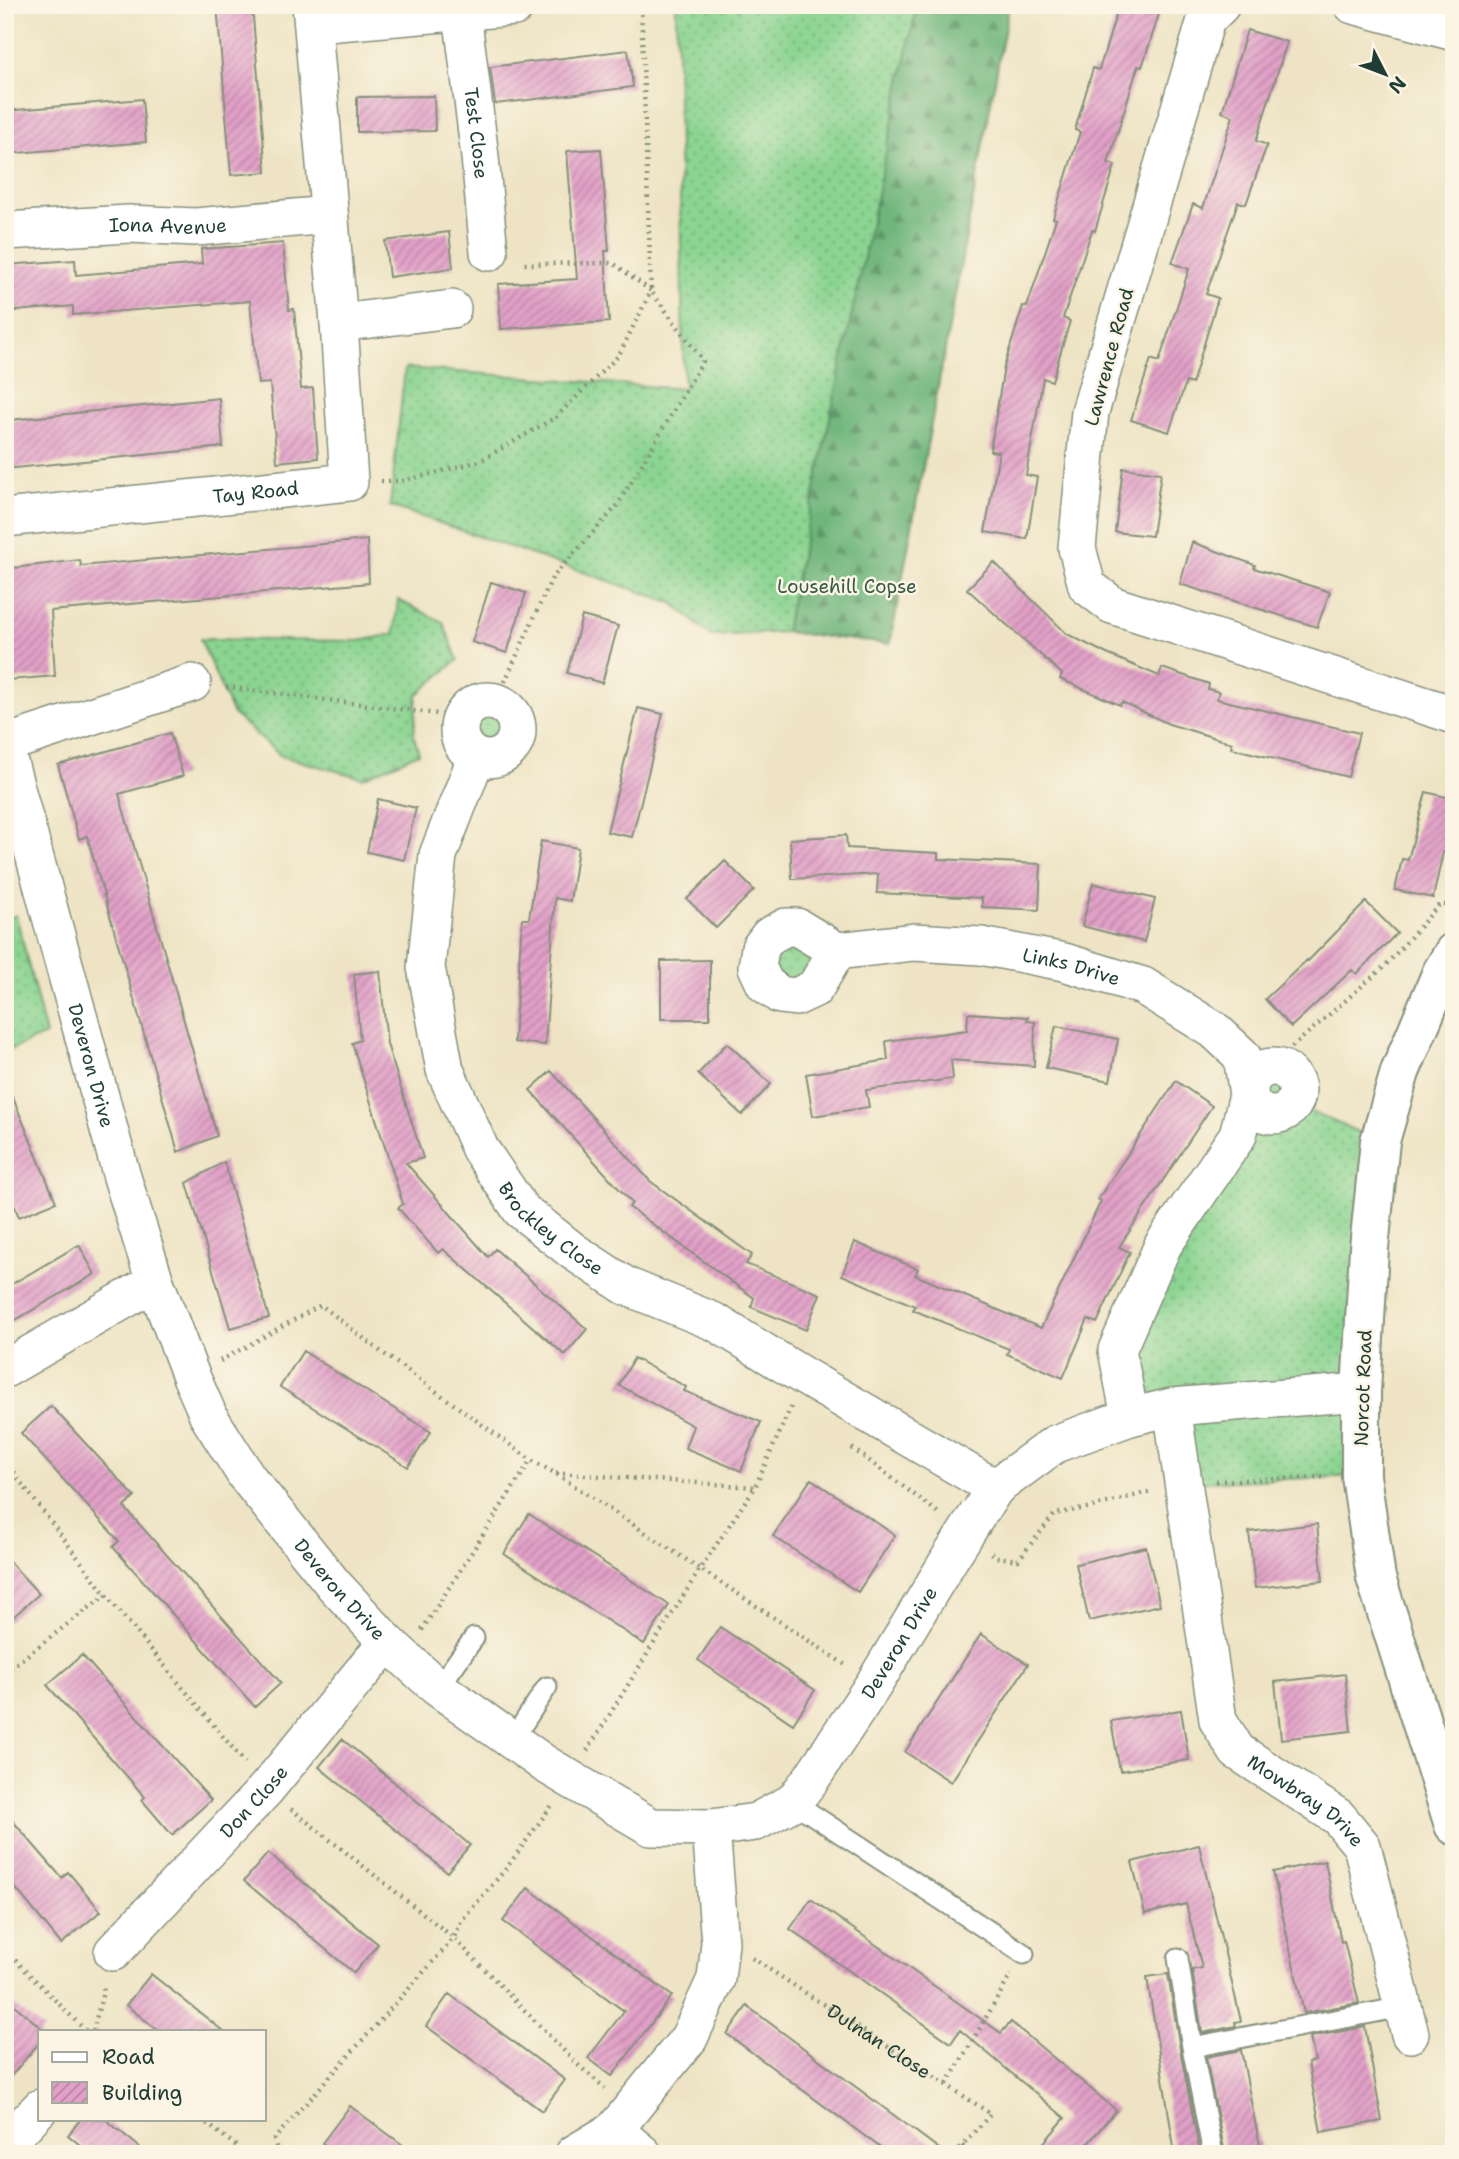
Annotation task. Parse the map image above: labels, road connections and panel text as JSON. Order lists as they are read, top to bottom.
{
  "streets": {
    "street": [
      "Test Close",
      "Iona Avenue",
      "Lawrence Road",
      "Tay Road",
      "Links Drive",
      "Deveron Drive",
      "Brockley Close",
      "Norcot Road",
      "Don Close",
      "Mowbray Drive"
    ],
    "path": ["Dulnan Close"]
  },
  "crossings": [
    ["Deveron Drive", "Brockley Close"],
    ["Deveron Drive", "Don Close"]
  ],
  "parks": ["Lousehill Copse"],
  "legend": ["Road", "Building"],
  "north": "bottom right"
}
